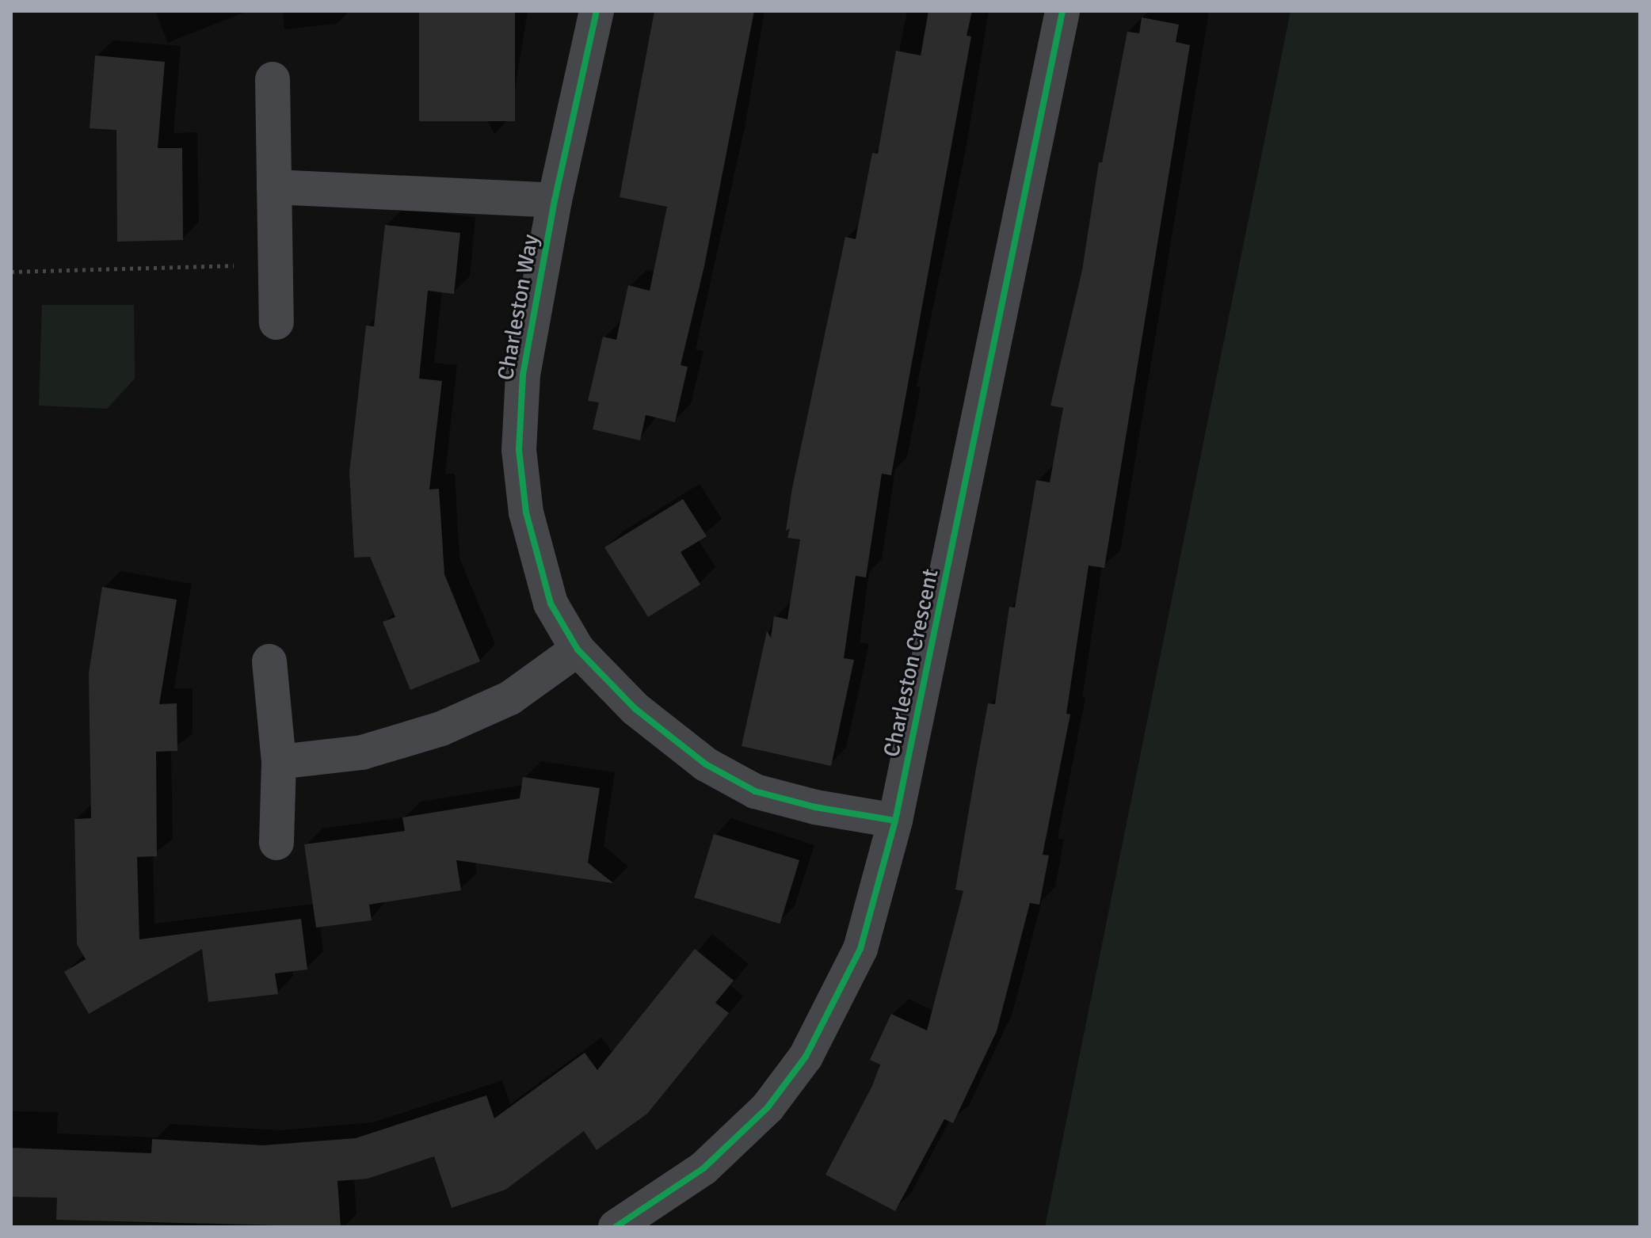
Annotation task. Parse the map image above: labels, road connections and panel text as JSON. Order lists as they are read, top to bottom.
{
  "streets": {
    "street": ["Charleston Way", "Charleston Crescent"]
  },
  "crossings": [
    ["Charleston Way", "Charleston Crescent"]
  ]
}
